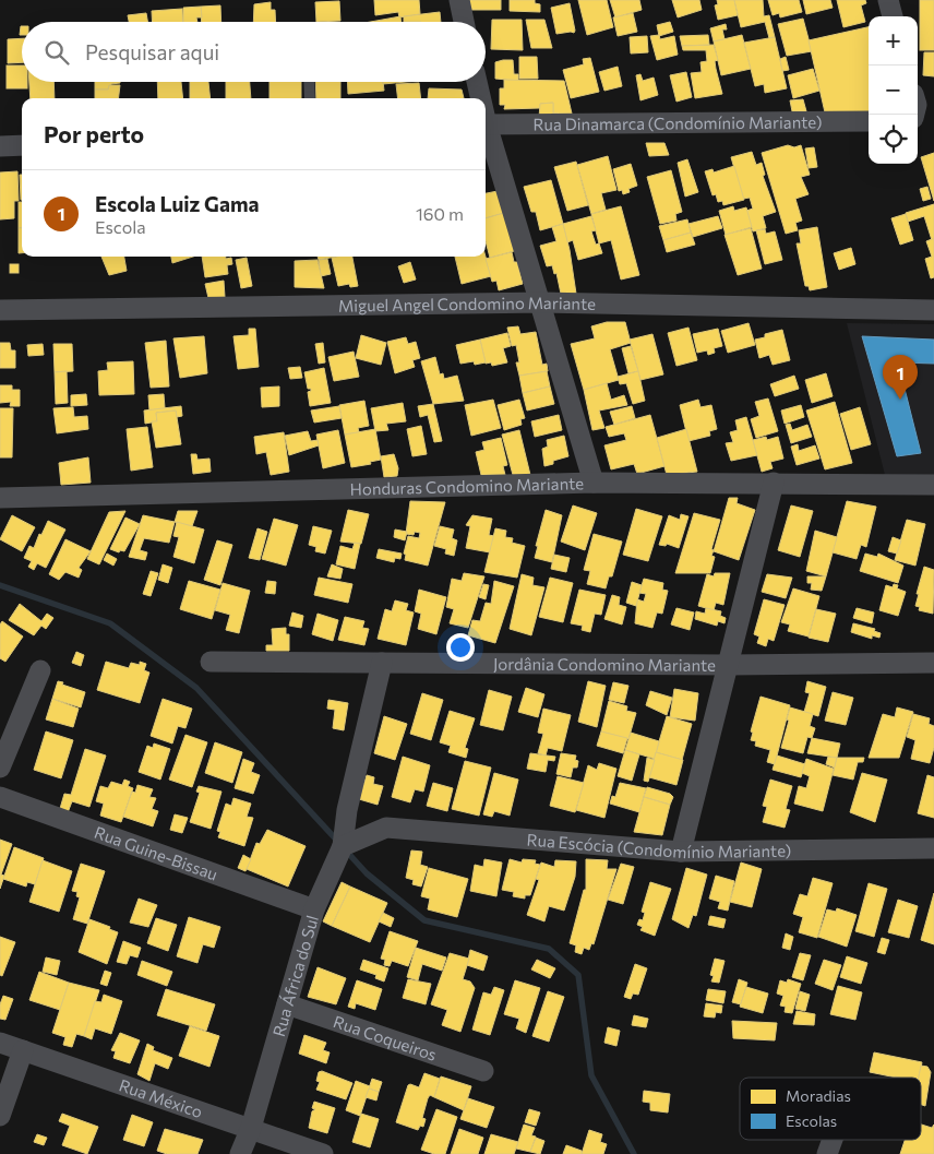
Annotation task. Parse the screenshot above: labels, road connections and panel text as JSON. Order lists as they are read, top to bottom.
{
  "streets": {
    "street": [
      "Rua Dinamarca (Condomínio Mariante)",
      "Miguel Angel Condomino Mariante",
      "Honduras Condomino Mariante",
      "Jordânia Condomino Mariante",
      "Rua Escócia (Condomínio Mariante)",
      "Rua Guine-Bissau",
      "Rua África do Sul",
      "Rua Coqueiros",
      "Rua México"
    ]
  },
  "crossings": [
    ["Jordânia Condomino Mariante", "Rua África do Sul"],
    ["Rua Escócia (Condomínio Mariante)", "Rua África do Sul"],
    ["Rua Guine-Bissau", "Rua África do Sul"],
    ["Rua África do Sul", "Rua Coqueiros"],
    ["Rua África do Sul", "Rua México"]
  ],
  "legend": ["Moradias", "Escolas"],
  "page": {
    "map_buttons": ["+", "−"],
    "search": "Pesquisar aqui",
    "heading": "Por perto",
    "list": [
      {
        "mark": "1",
        "name": "Escola Luiz Gama",
        "note": "Escola",
        "value": "160 m"
      }
    ],
    "pins": "1"
  }
}
